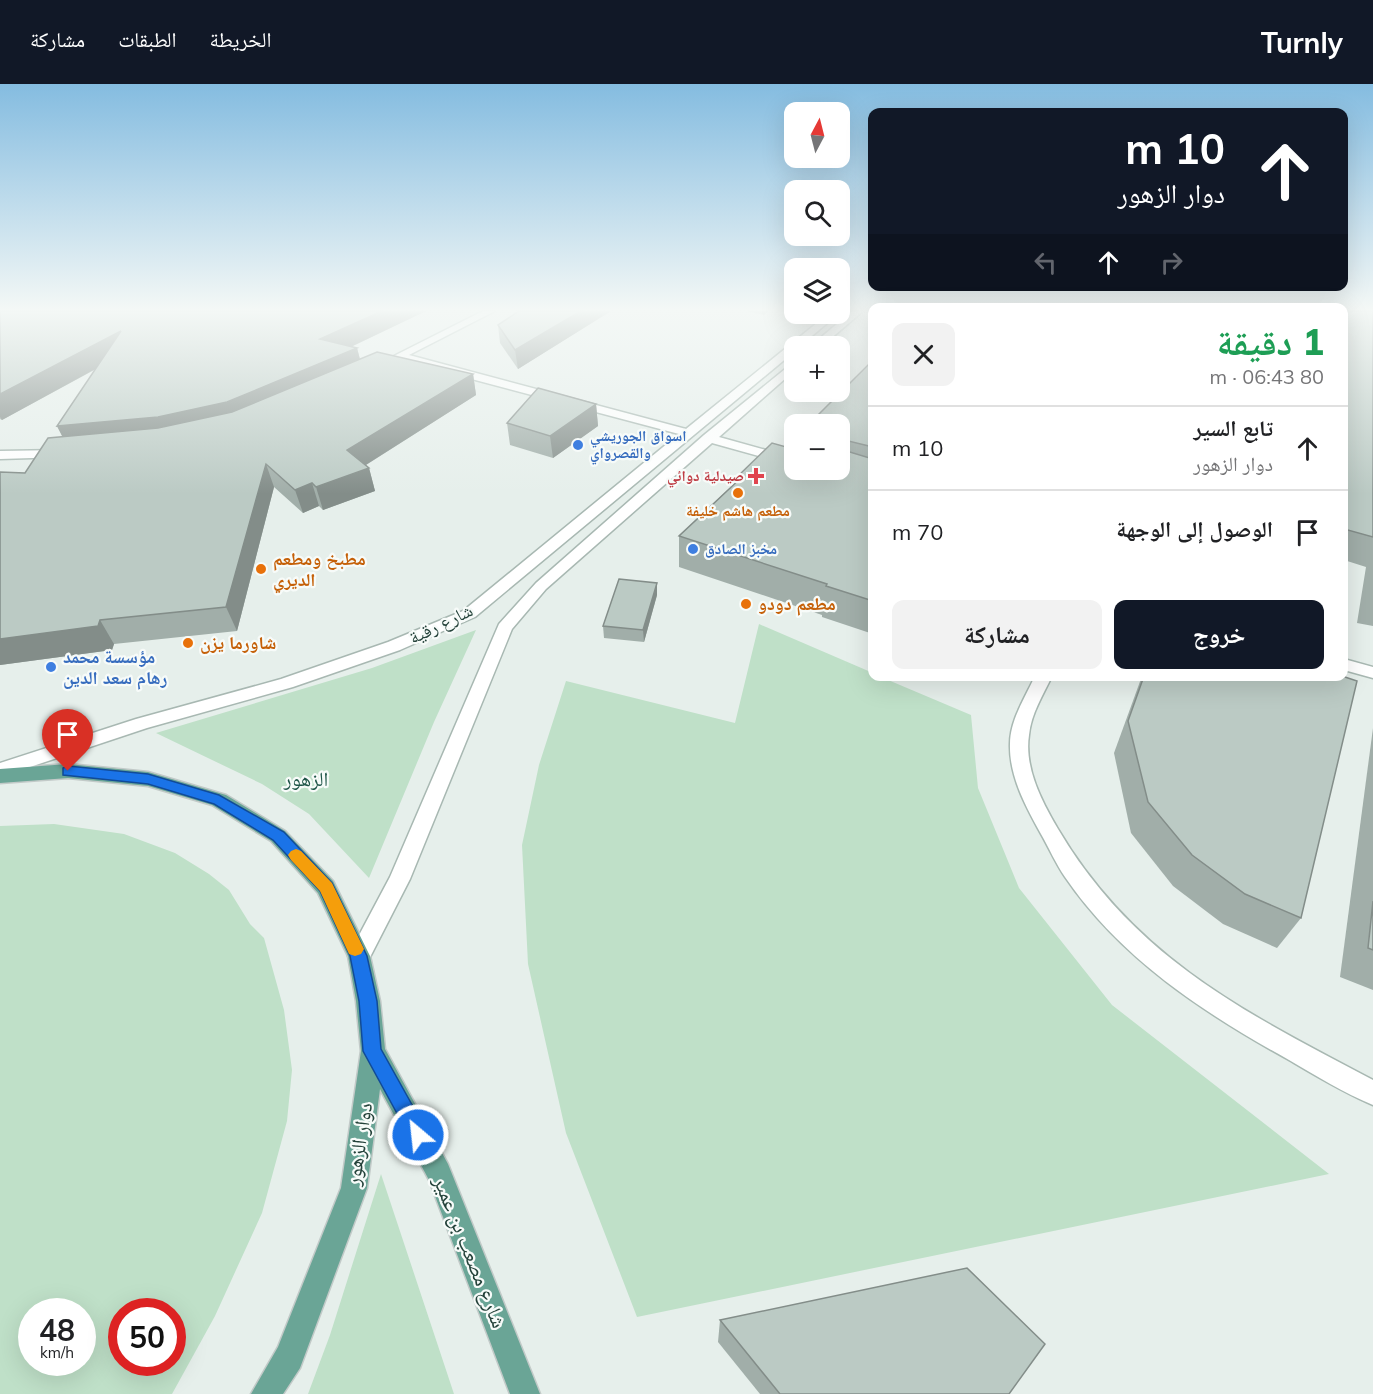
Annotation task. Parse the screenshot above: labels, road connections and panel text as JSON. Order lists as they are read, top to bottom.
{
  "streets": {
    "main road": ["دوار الزهور", "شارع مصعب بن عمير"],
    "street": ["شارع رقية"]
  },
  "crossings": [
    ["دوار الزهور", "شارع مصعب بن عمير"]
  ],
  "districts": ["الزهور"],
  "places": {
    "other": [
      "اسواق الجوريشي والقصرواي",
      "مطعم هاشم خليفة",
      "مخبز الصادق",
      "مطبخ ومطعم الديري",
      "مطعم دودو",
      "شاورما يزن",
      "مؤسسة محمد رهام سعد الدين"
    ],
    "health": ["صيدلية دوائي"]
  },
  "north": "top",
  "page": {
    "header": "Turnly",
    "nav": ["الخريطة", "الطبقات", "مشاركة"],
    "map_buttons": ["+", "−"],
    "turn": ["10 m", "دوار الزهور"],
    "heading": ["1 دقيقة", "80 m · 06:43"],
    "list": [
      {
        "name": "تابع السير",
        "note": "دوار الزهور",
        "value": "10 m"
      },
      {
        "name": "الوصول إلى الوجهة",
        "value": "70 m"
      }
    ],
    "buttons": ["خروج", "مشاركة"],
    "speed": "48 km/h",
    "limit": "50"
  }
}
